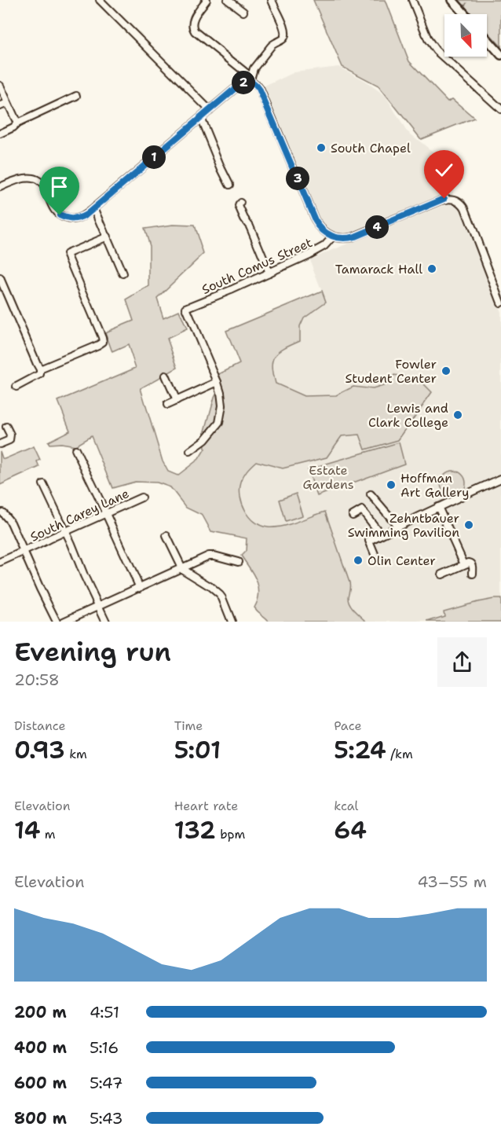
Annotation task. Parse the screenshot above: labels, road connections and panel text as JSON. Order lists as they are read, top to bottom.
{
  "streets": {
    "street": ["South Comus Street", "South Carey Lane"]
  },
  "parks": ["Estate Gardens"],
  "places": [
    "South Chapel",
    "Tamarack Hall",
    "Fowler Student Center",
    "Lewis and Clark College",
    "Hoffman Art Gallery",
    "Zehntbauer Swimming Pavilion",
    "Olin Center"
  ],
  "north": "bottom right",
  "page": {
    "pins": [
      "2",
      "1",
      "3",
      "4"
    ],
    "heading": ["Evening run", "20:58"],
    "stats": [
      ["Distance", "0.93 km"],
      ["Time", "5:01"],
      ["Pace", "5:24 /km"],
      ["Elevation", "14 m"],
      ["Heart rate", "132 bpm"],
      ["kcal", "64"]
    ],
    "chart": ["Elevation", "43–55 m"],
    "list": [
      {
        "name": "200 m",
        "note": "4:51"
      },
      {
        "name": "400 m",
        "note": "5:16"
      },
      {
        "name": "600 m",
        "note": "5:47"
      },
      {
        "name": "800 m",
        "note": "5:43"
      }
    ]
  }
}
